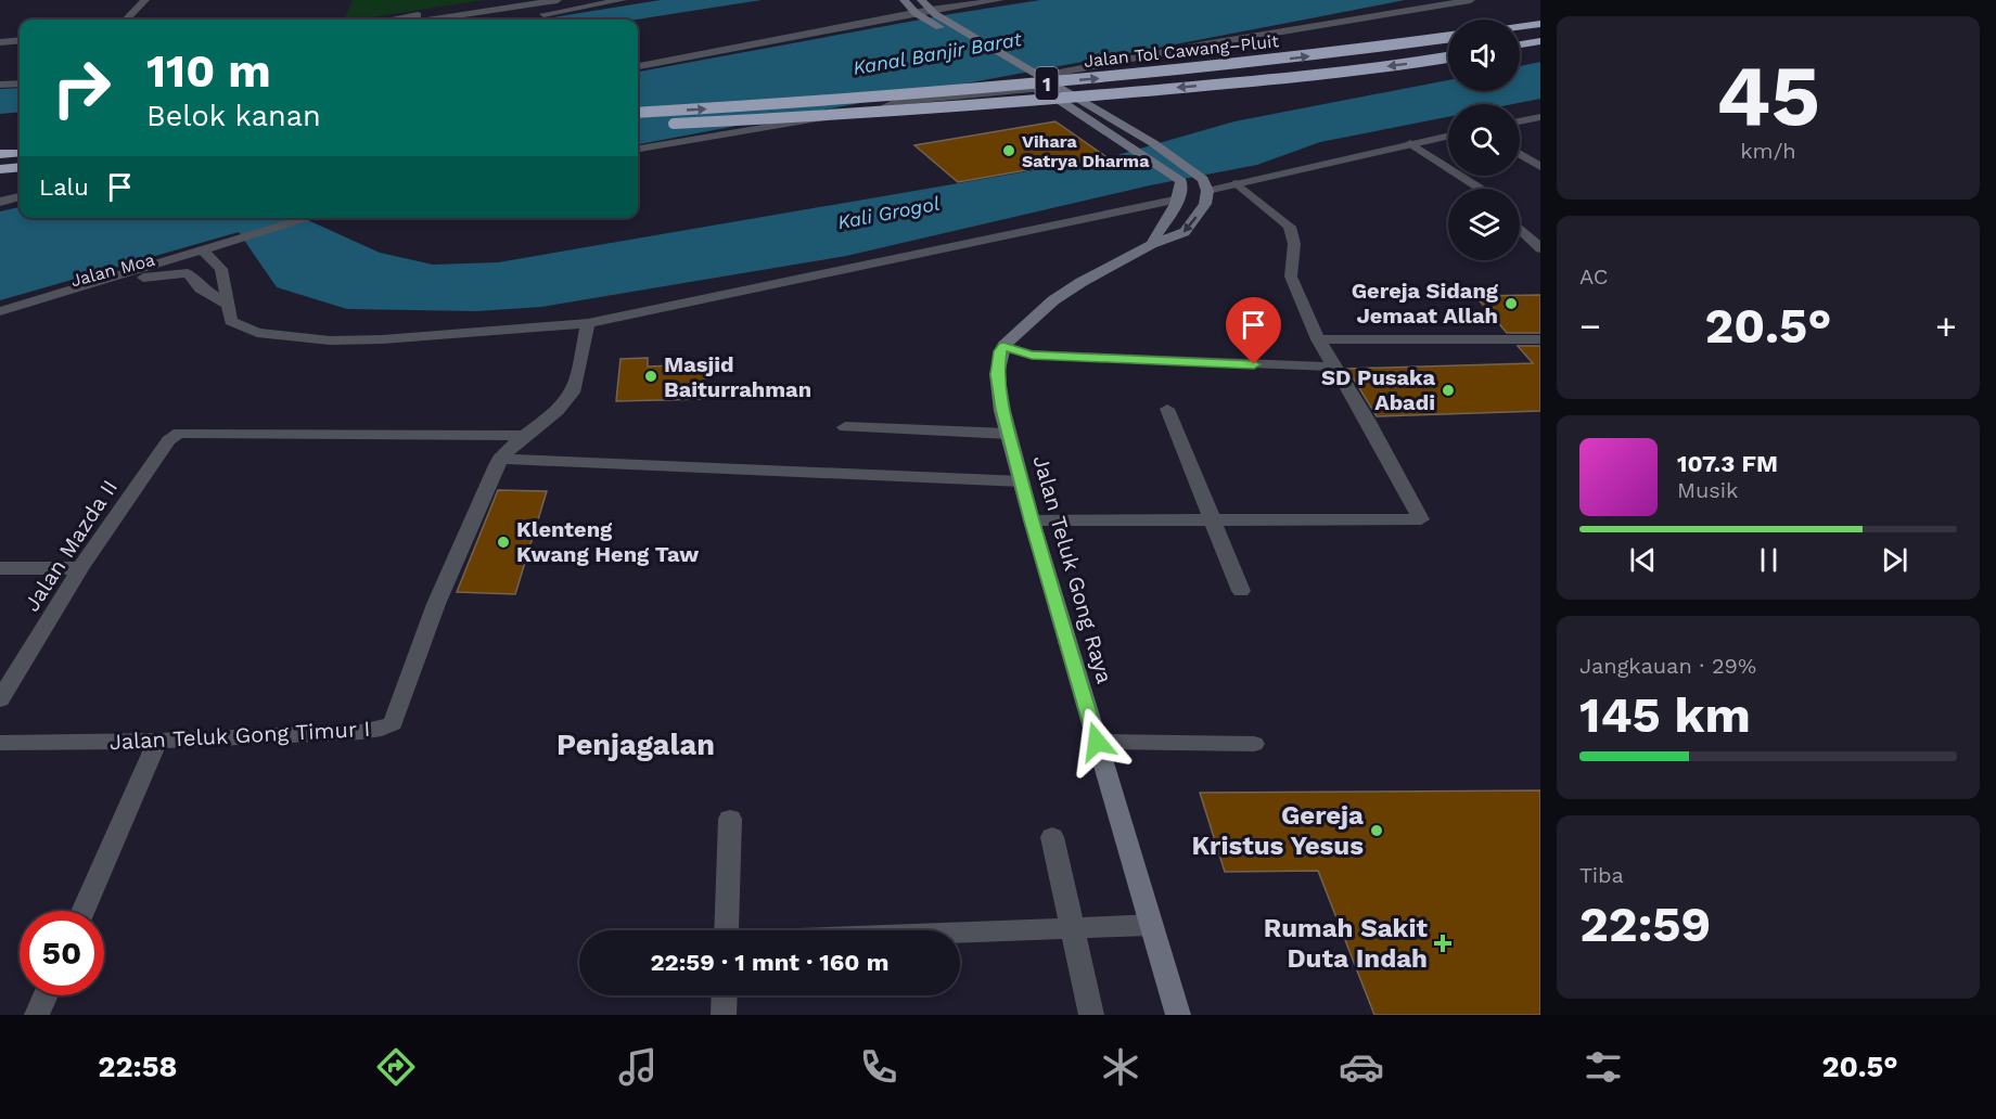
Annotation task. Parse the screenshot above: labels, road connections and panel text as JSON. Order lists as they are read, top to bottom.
{
  "streets": {
    "highway": ["Jalan Tol Cawang–Pluit", "1"],
    "main road": ["Jalan Teluk Gong Raya"],
    "street": ["Jalan Moa", "Jalan Mazda II", "Jalan Teluk Gong Timur I"]
  },
  "crossings": [
    ["Jalan Mazda II", "Jalan Teluk Gong Timur I"]
  ],
  "districts": ["Penjagalan"],
  "water": ["Kanal Banjir Barat", "Kali Grogol"],
  "places": {
    "other": [
      "Vihara Satrya Dharma",
      "Gereja Sidang Jemaat Allah",
      "Masjid Baiturrahman",
      "SD Pusaka Abadi",
      "Klenteng Kwang Heng Taw",
      "Gereja Kristus Yesus"
    ],
    "health": ["Rumah Sakit Duta Indah"]
  },
  "page": {
    "tile": [
      ["45", "km/h"],
      "AC",
      ["Jangkauan · 29%", "145 km"],
      ["Tiba", "22:59"]
    ],
    "turn": ["110 m", "Belok kanan"],
    "then": "Lalu",
    "heat": ["−", "20.5°", "+"],
    "song": ["107.3 FM", "Musik"],
    "limit": "50",
    "trip": "22:59 · 1 mnt · 160 m",
    "tabs": ["22:58", "20.5°"]
  }
}
